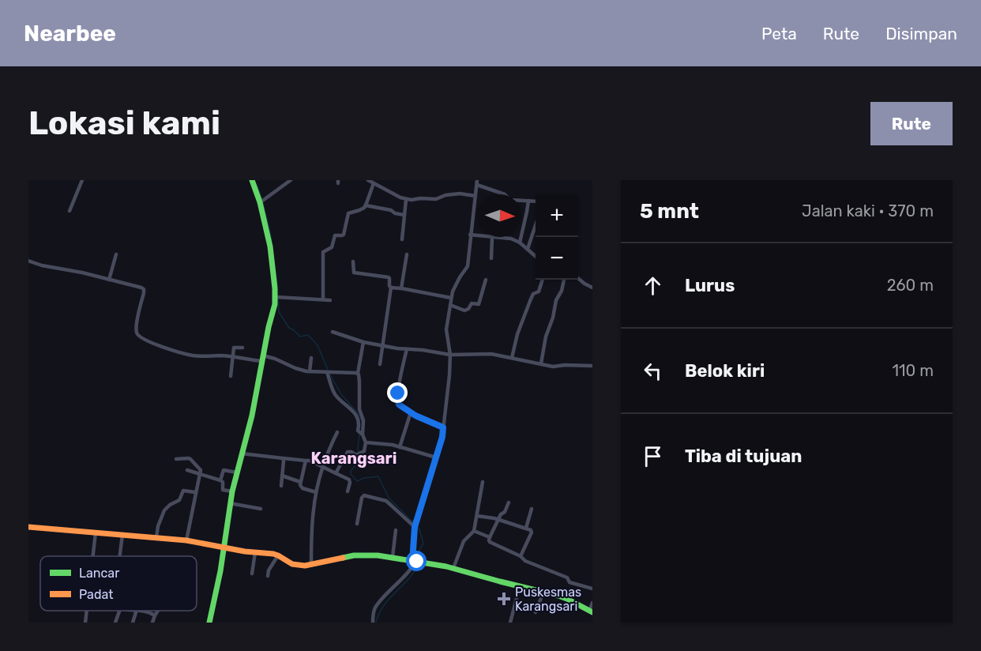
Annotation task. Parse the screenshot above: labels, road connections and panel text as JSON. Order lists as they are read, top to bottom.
{
  "districts": ["Karangsari"],
  "places": {
    "health": ["Puskesmas Karangsari"]
  },
  "legend": ["Lancar", "Padat"],
  "north": "right",
  "page": {
    "header": "Nearbee",
    "nav": ["Peta", "Rute", "Disimpan"],
    "buttons": "Rute",
    "title": "Lokasi kami",
    "heading": ["5 mnt", "Jalan kaki · 370 m"],
    "map_buttons": ["+", "−"],
    "list": [
      ["Lurus", "260 m"],
      ["Belok kiri", "110 m"],
      "Tiba di tujuan"
    ]
  }
}
